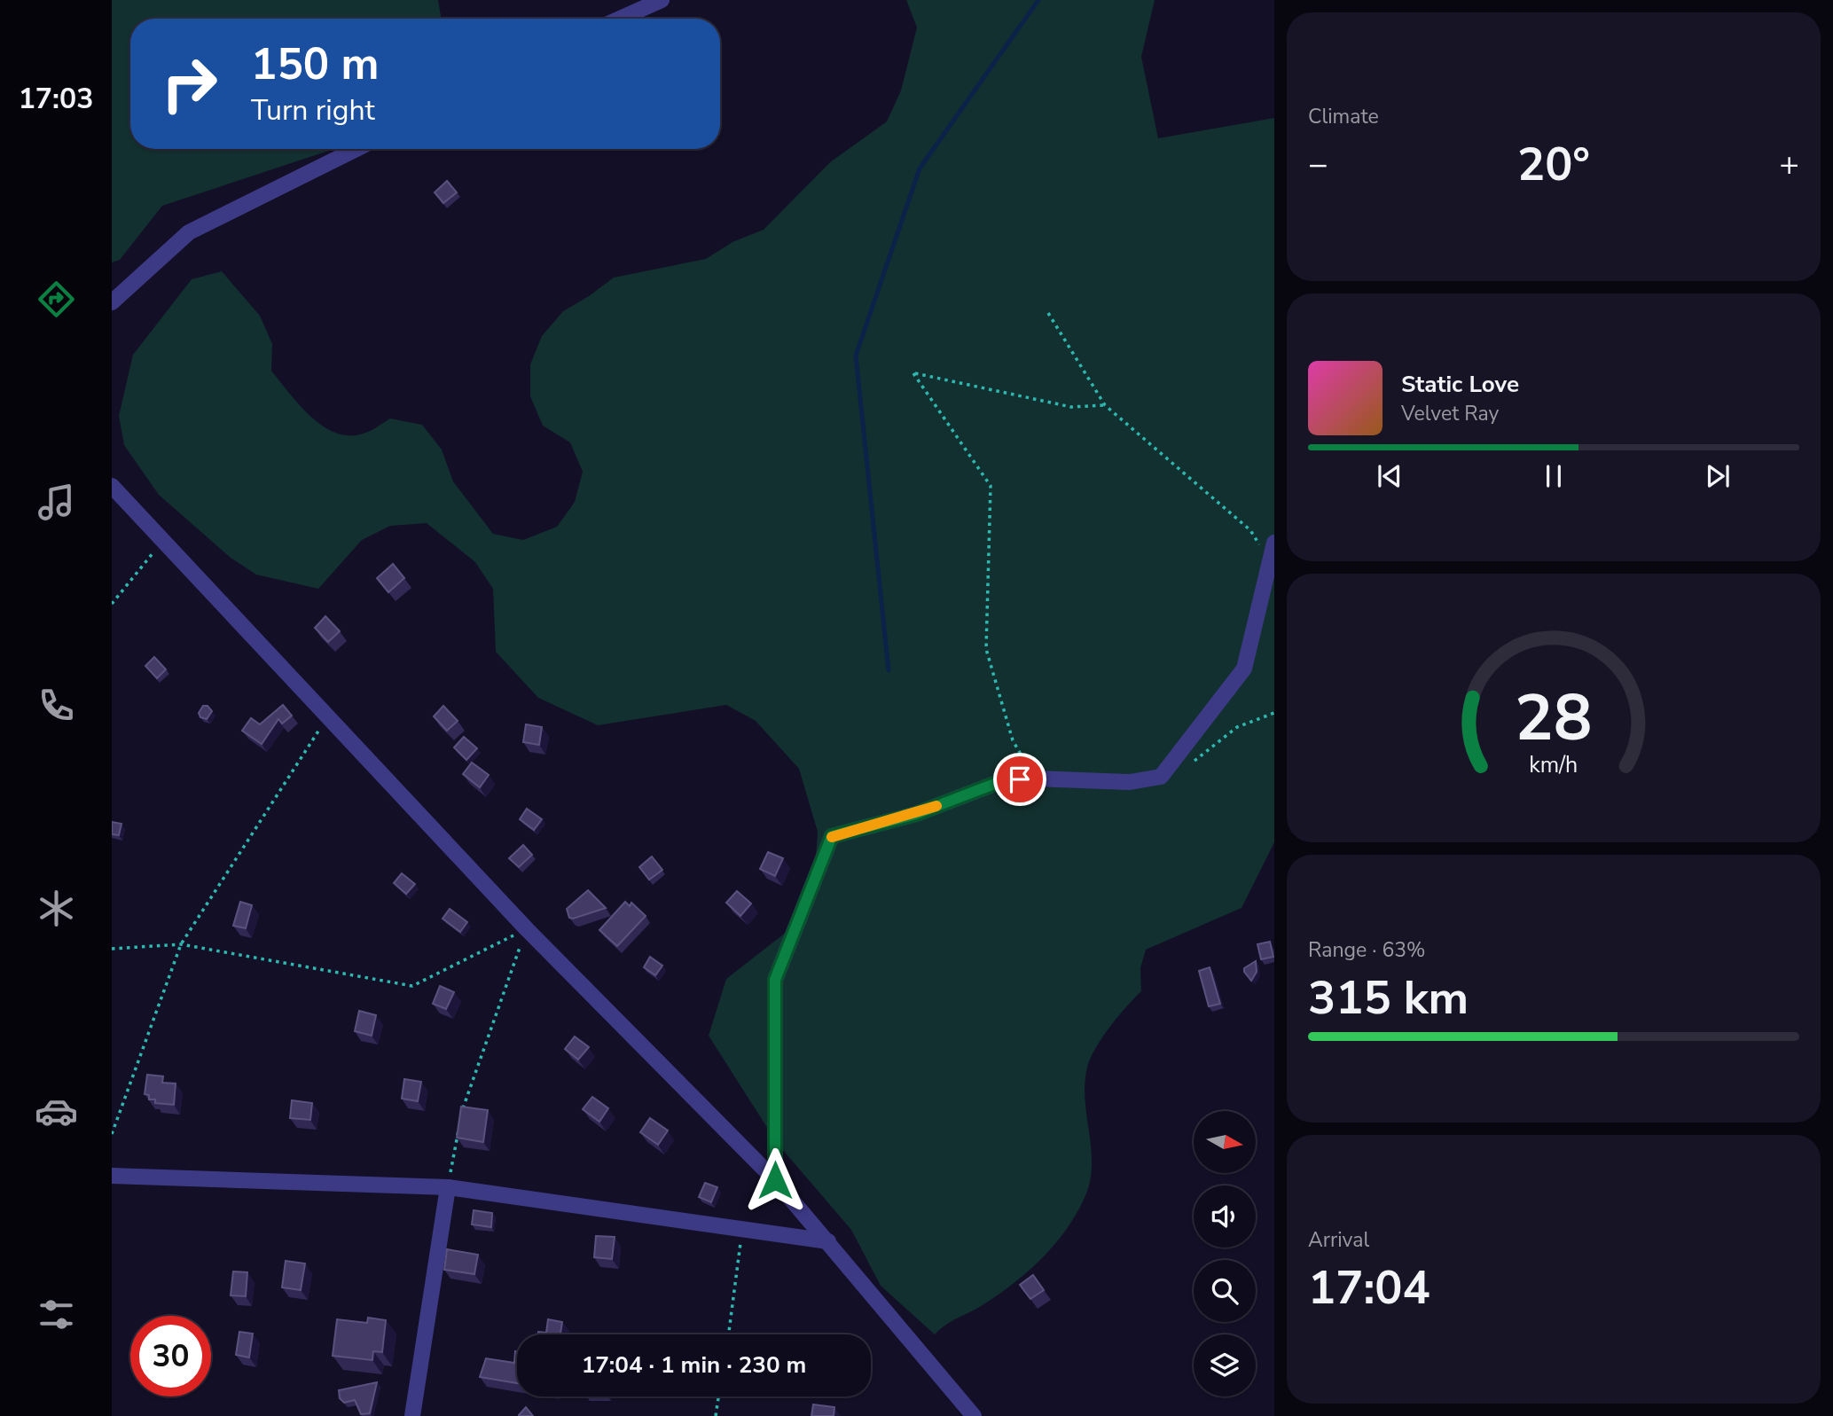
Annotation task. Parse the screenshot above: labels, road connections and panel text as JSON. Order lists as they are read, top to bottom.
{
  "north": "right",
  "page": {
    "tabs": "17:03",
    "tile": [
      "Climate",
      ["Range · 63%", "315 km"],
      ["Arrival", "17:04"]
    ],
    "turn": ["150 m", "Turn right"],
    "heat": ["−", "20°", "+"],
    "song": ["Static Love", "Velvet Ray"],
    "limit": "30",
    "trip": "17:04 · 1 min · 230 m",
    "gauge": ["28", "km/h"]
  }
}
